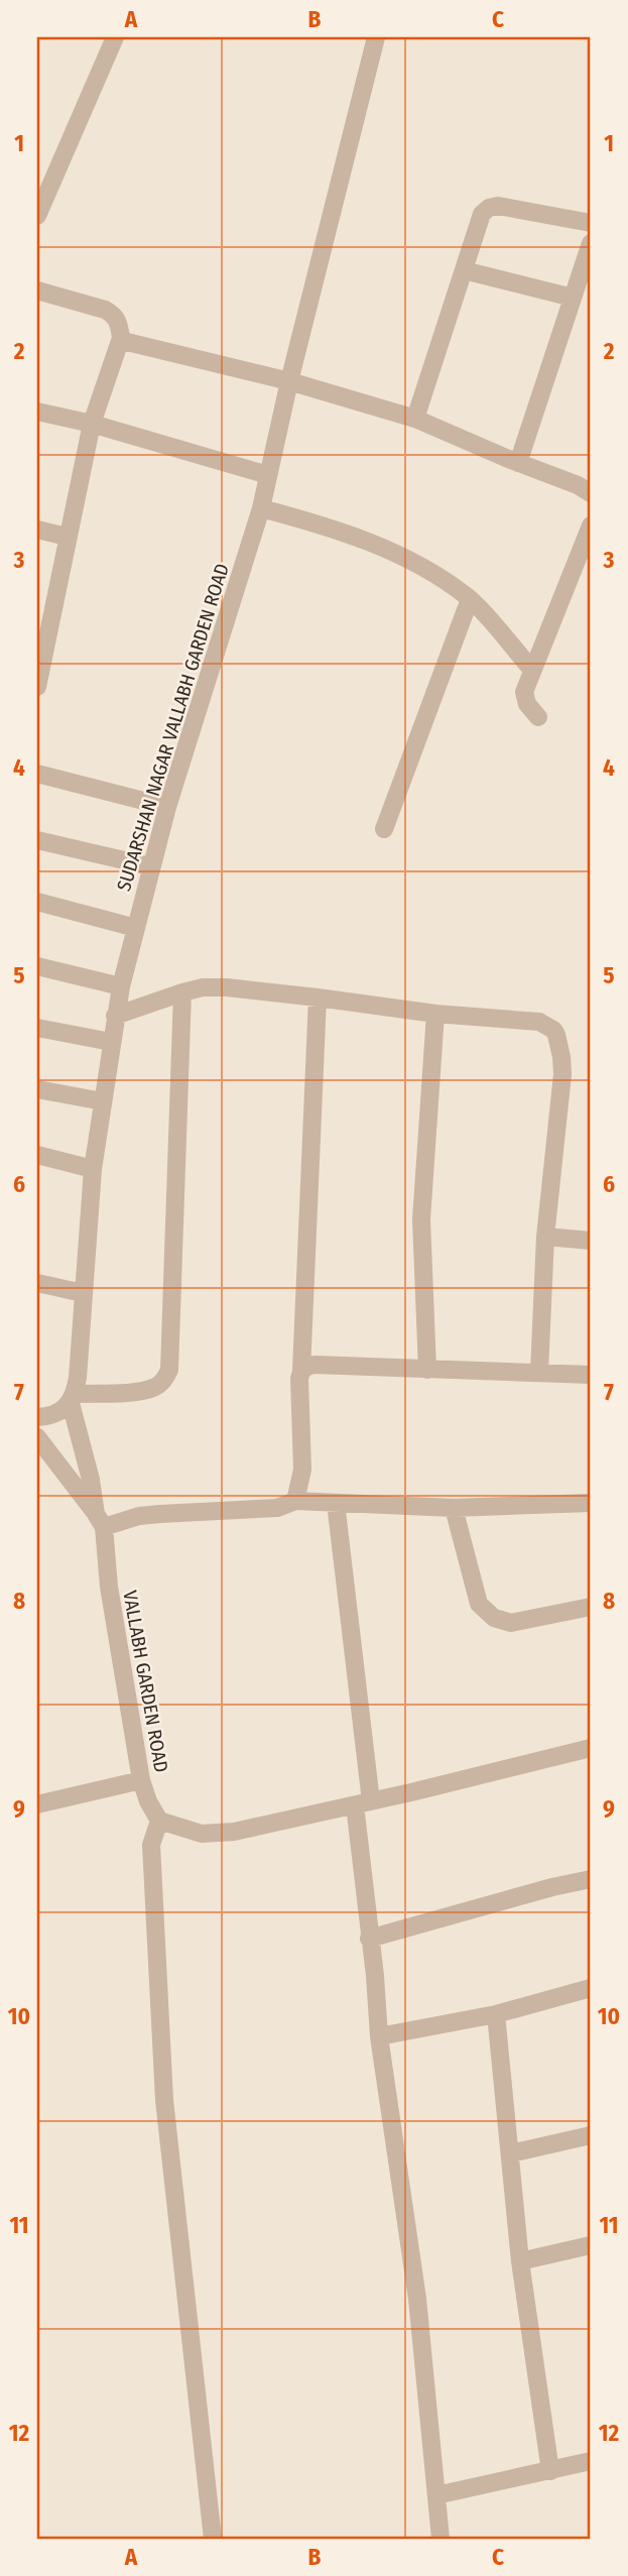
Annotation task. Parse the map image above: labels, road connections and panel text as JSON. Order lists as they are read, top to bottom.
{
  "streets": {
    "street": ["SUDARSHAN NAGAR VALLABH GARDEN ROAD", "VALLABH GARDEN ROAD"]
  },
  "crossings": [
    ["SUDARSHAN NAGAR VALLABH GARDEN ROAD", "VALLABH GARDEN ROAD"]
  ],
  "grid": {
    "columns": ["A", "B", "C"],
    "rows": [
      "1",
      "2",
      "3",
      "4",
      "5",
      "6",
      "7",
      "8",
      "9",
      "10",
      "11",
      "12"
    ]
  }
}
